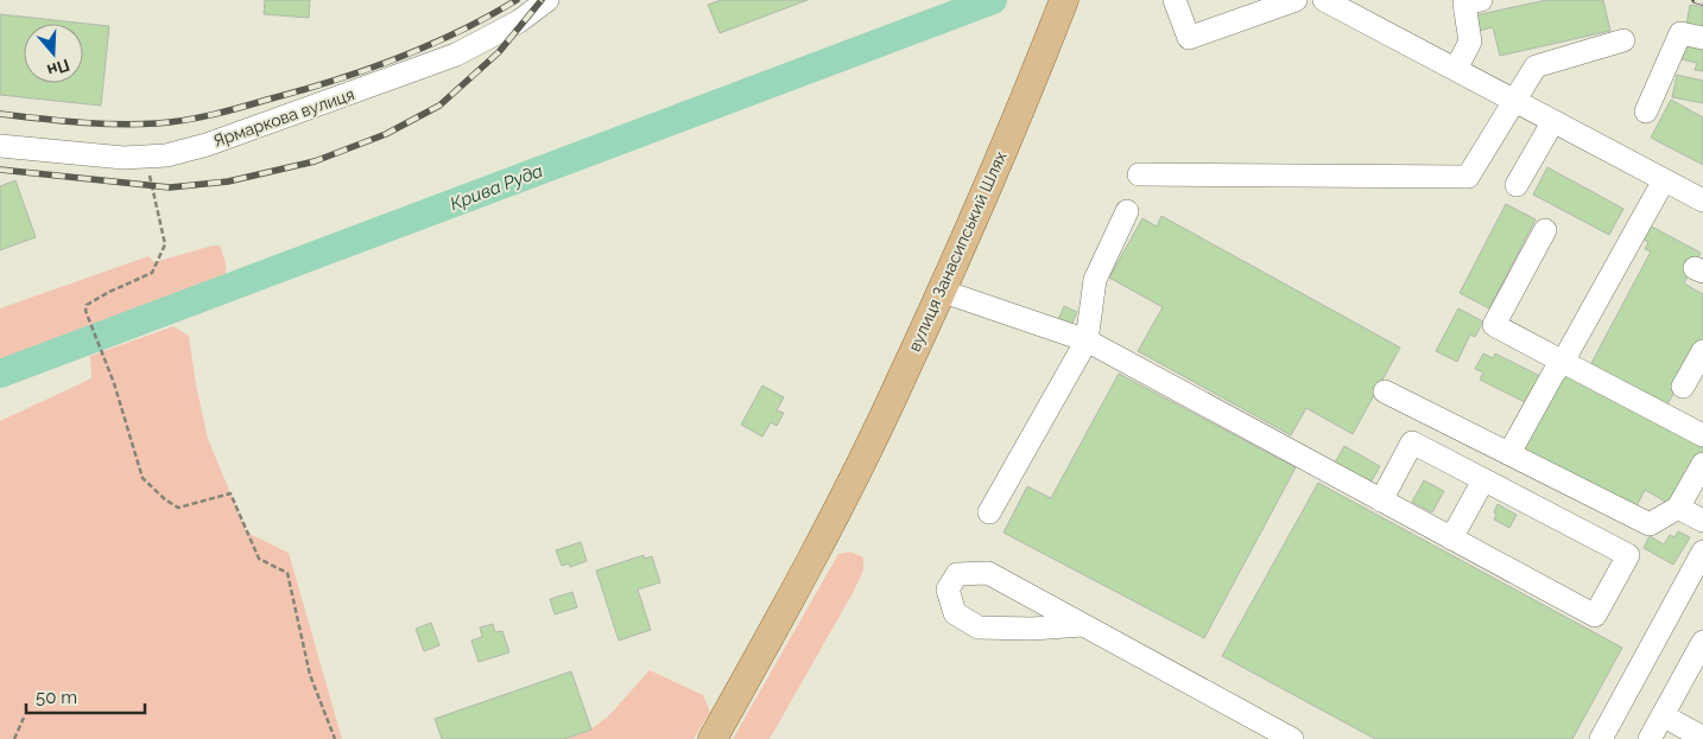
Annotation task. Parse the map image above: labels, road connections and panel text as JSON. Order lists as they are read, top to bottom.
{
  "streets": {
    "main road": ["вулиця Занасипський Шлях"],
    "street": ["Ярмаркова вулиця"]
  },
  "water": ["Крива Руда"],
  "scale_bar": "50 m",
  "north": "bottom"
}
